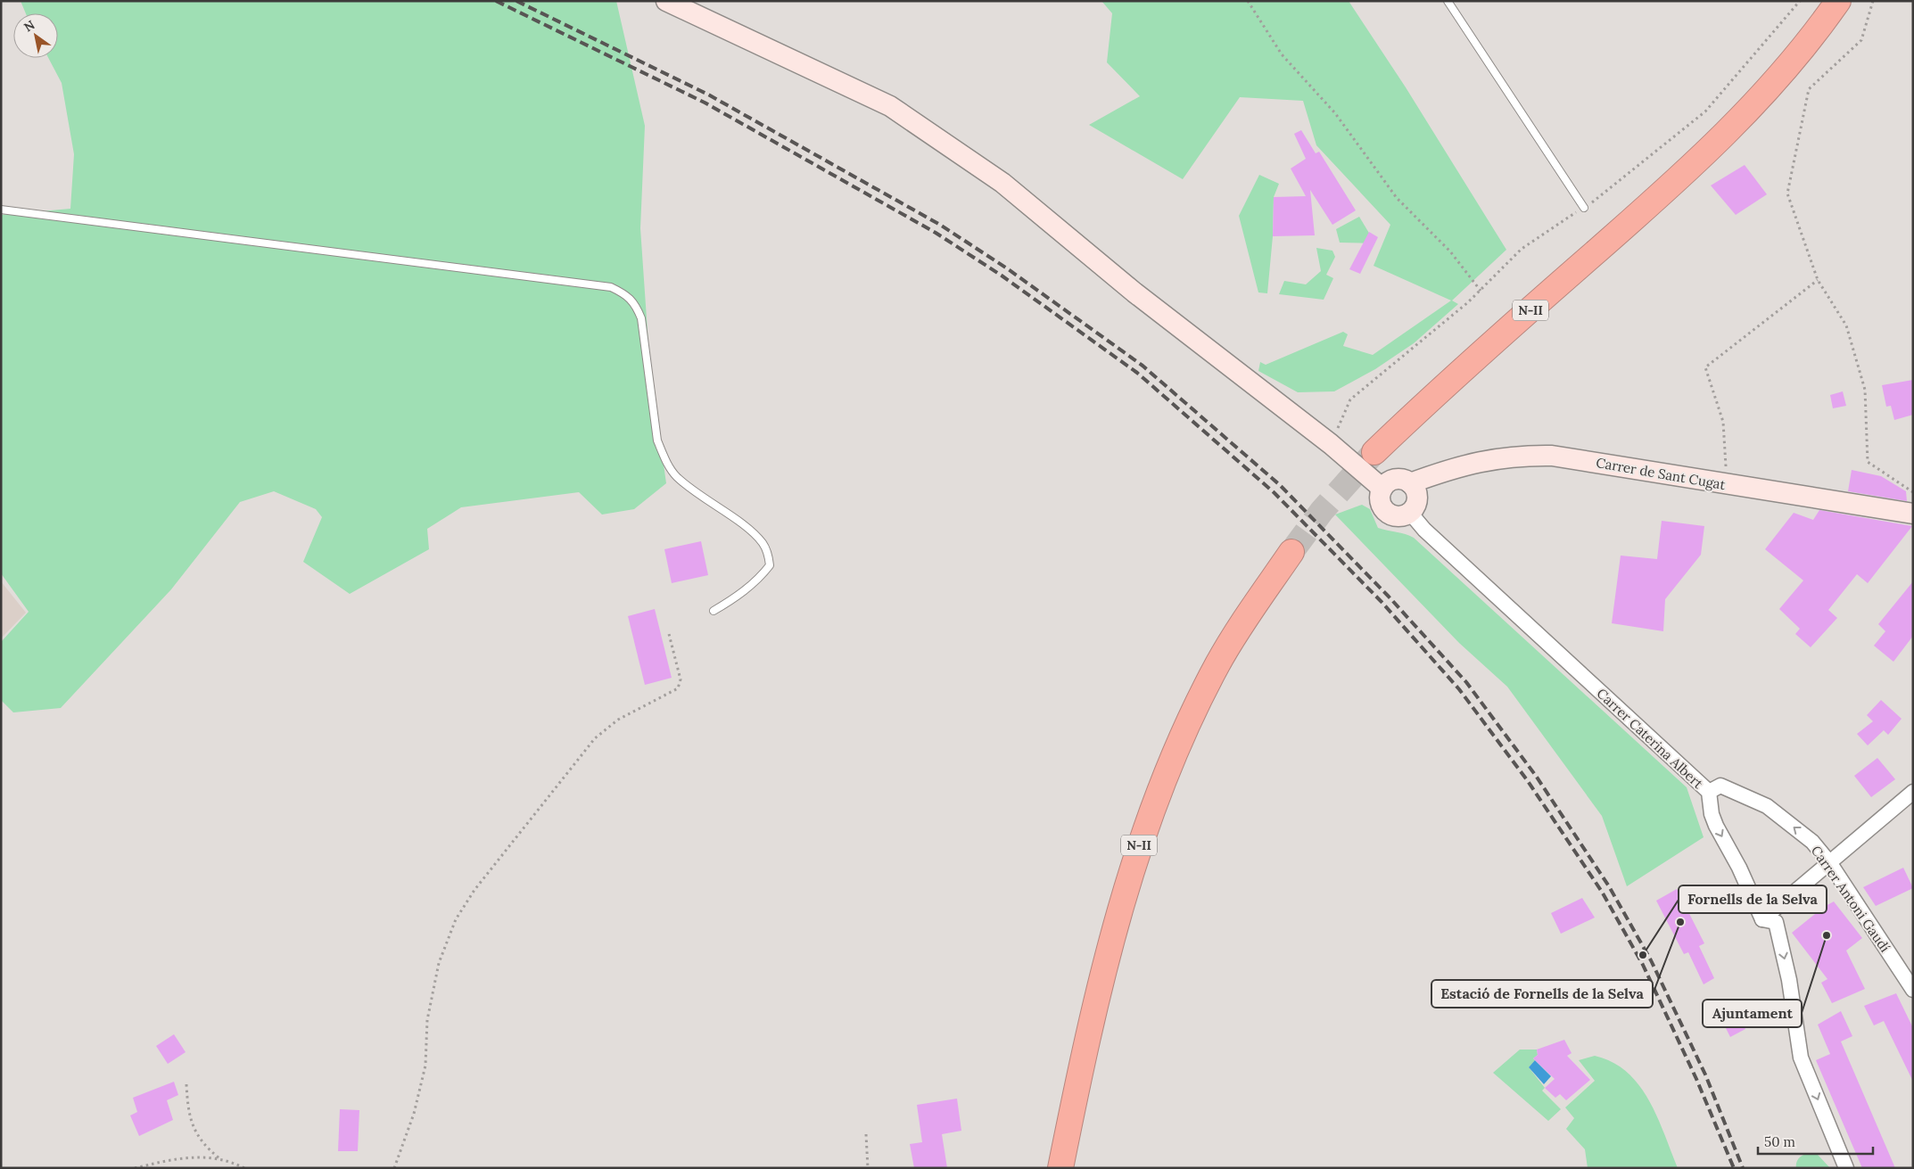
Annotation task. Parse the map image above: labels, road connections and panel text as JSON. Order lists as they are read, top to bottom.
{
  "streets": {
    "highway": ["N-II"],
    "street": ["Carrer de Sant Cugat", "Carrer Caterina Albert", "Carrer Antoni Gaudí"]
  },
  "crossings": [
    ["Carrer de Sant Cugat", "Carrer Caterina Albert"],
    ["Carrer Caterina Albert", "Carrer Antoni Gaudí"]
  ],
  "one_way": ["Carrer Antoni Gaudí"],
  "places": ["Estació de Fornells de la Selva", "Ajuntament", "Fornells de la Selva"],
  "scale_bar": "50 m",
  "north": "top left"
}
